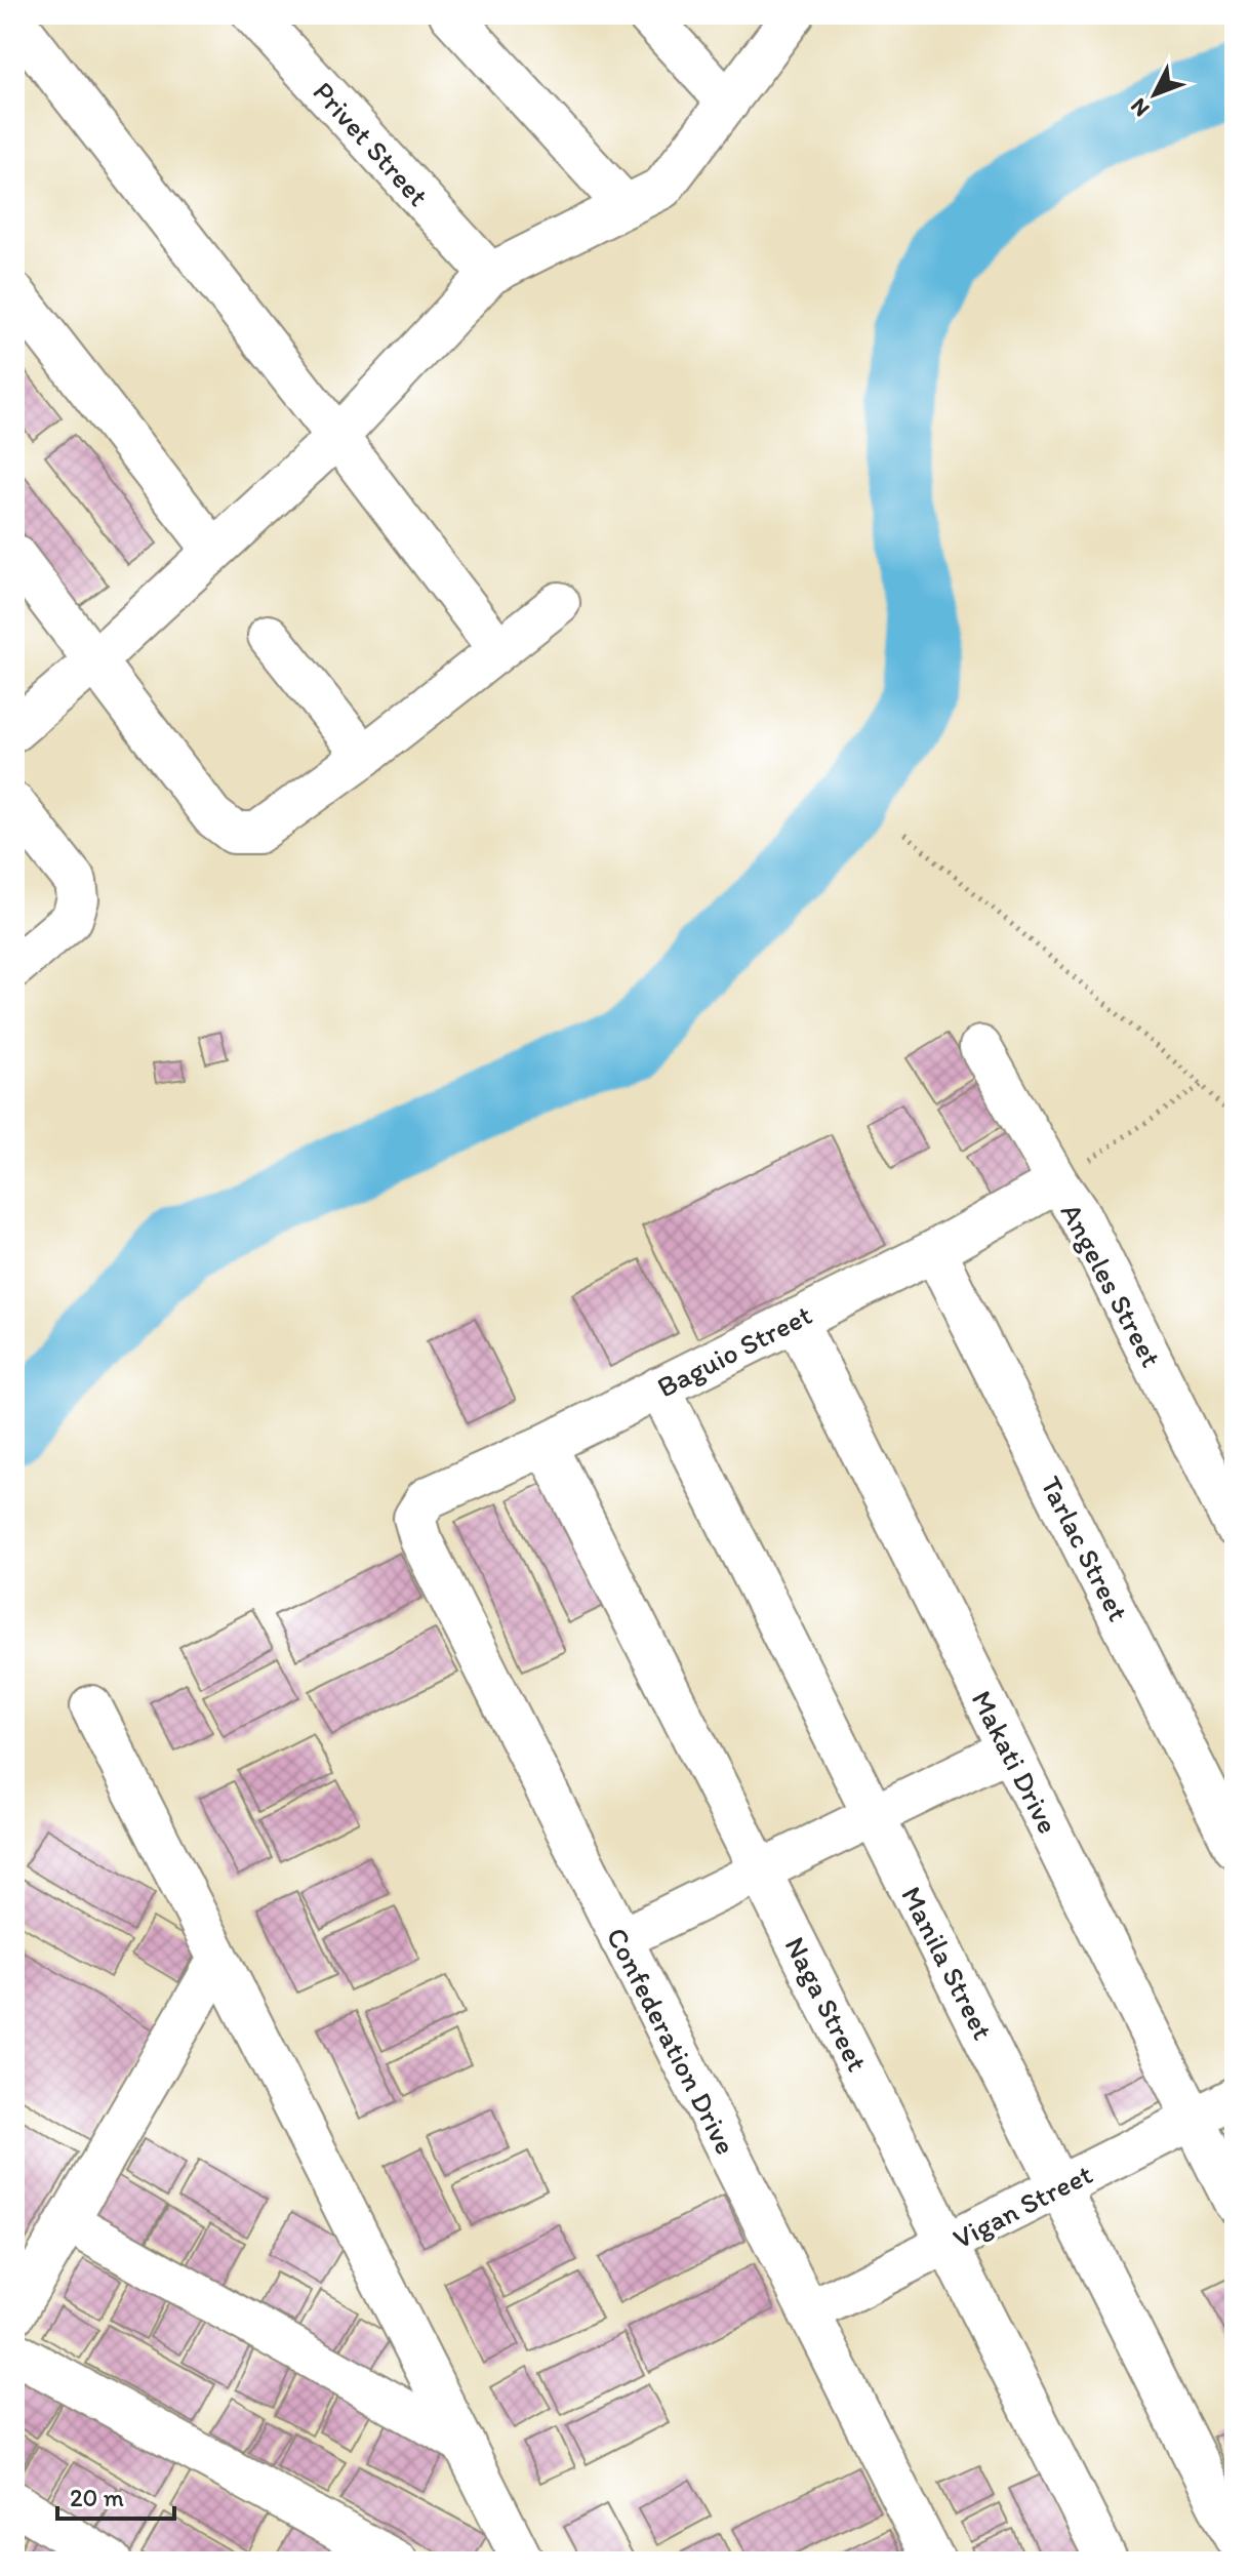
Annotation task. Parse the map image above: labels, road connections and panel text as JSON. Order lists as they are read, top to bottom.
{
  "streets": {
    "street": [
      "Privet Street",
      "Angeles Street",
      "Baguio Street",
      "Tarlac Street",
      "Makati Drive",
      "Manila Street",
      "Naga Street",
      "Confederation Drive",
      "Vigan Street"
    ]
  },
  "crossings": [
    ["Angeles Street", "Baguio Street"],
    ["Baguio Street", "Tarlac Street"],
    ["Baguio Street", "Makati Drive"],
    ["Baguio Street", "Manila Street"],
    ["Baguio Street", "Naga Street"],
    ["Baguio Street", "Confederation Drive"],
    ["Makati Drive", "Vigan Street"],
    ["Manila Street", "Vigan Street"],
    ["Naga Street", "Vigan Street"],
    ["Confederation Drive", "Vigan Street"]
  ],
  "scale_bar": "20 m",
  "north": "bottom left"
}
